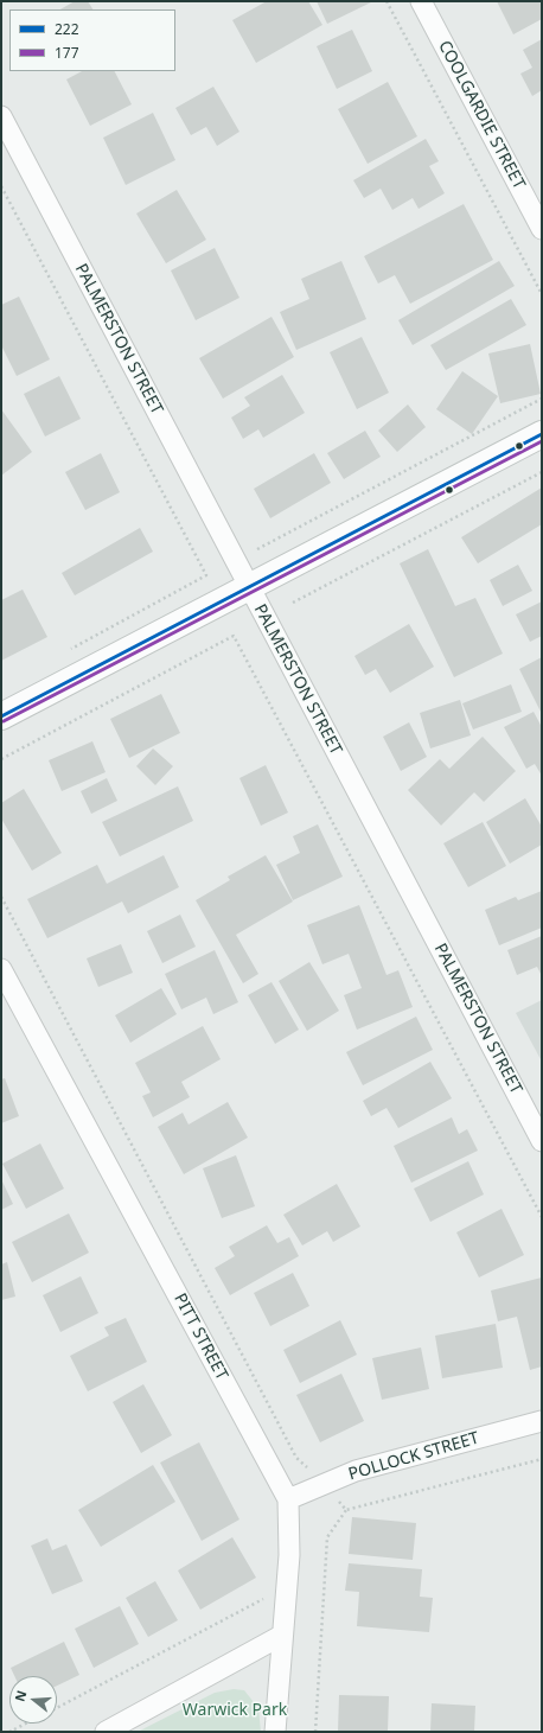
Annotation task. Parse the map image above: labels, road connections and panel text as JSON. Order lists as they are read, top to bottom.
{
  "streets": {
    "street": [
      "COOLGARDIE STREET",
      "PALMERSTON STREET",
      "PITT STREET",
      "POLLOCK STREET"
    ]
  },
  "crossings": [
    ["PITT STREET", "POLLOCK STREET"]
  ],
  "parks": ["Warwick Park"],
  "lines": ["transit line 222", "transit line 177"],
  "legend": ["222", "177"],
  "north": "left"
}
